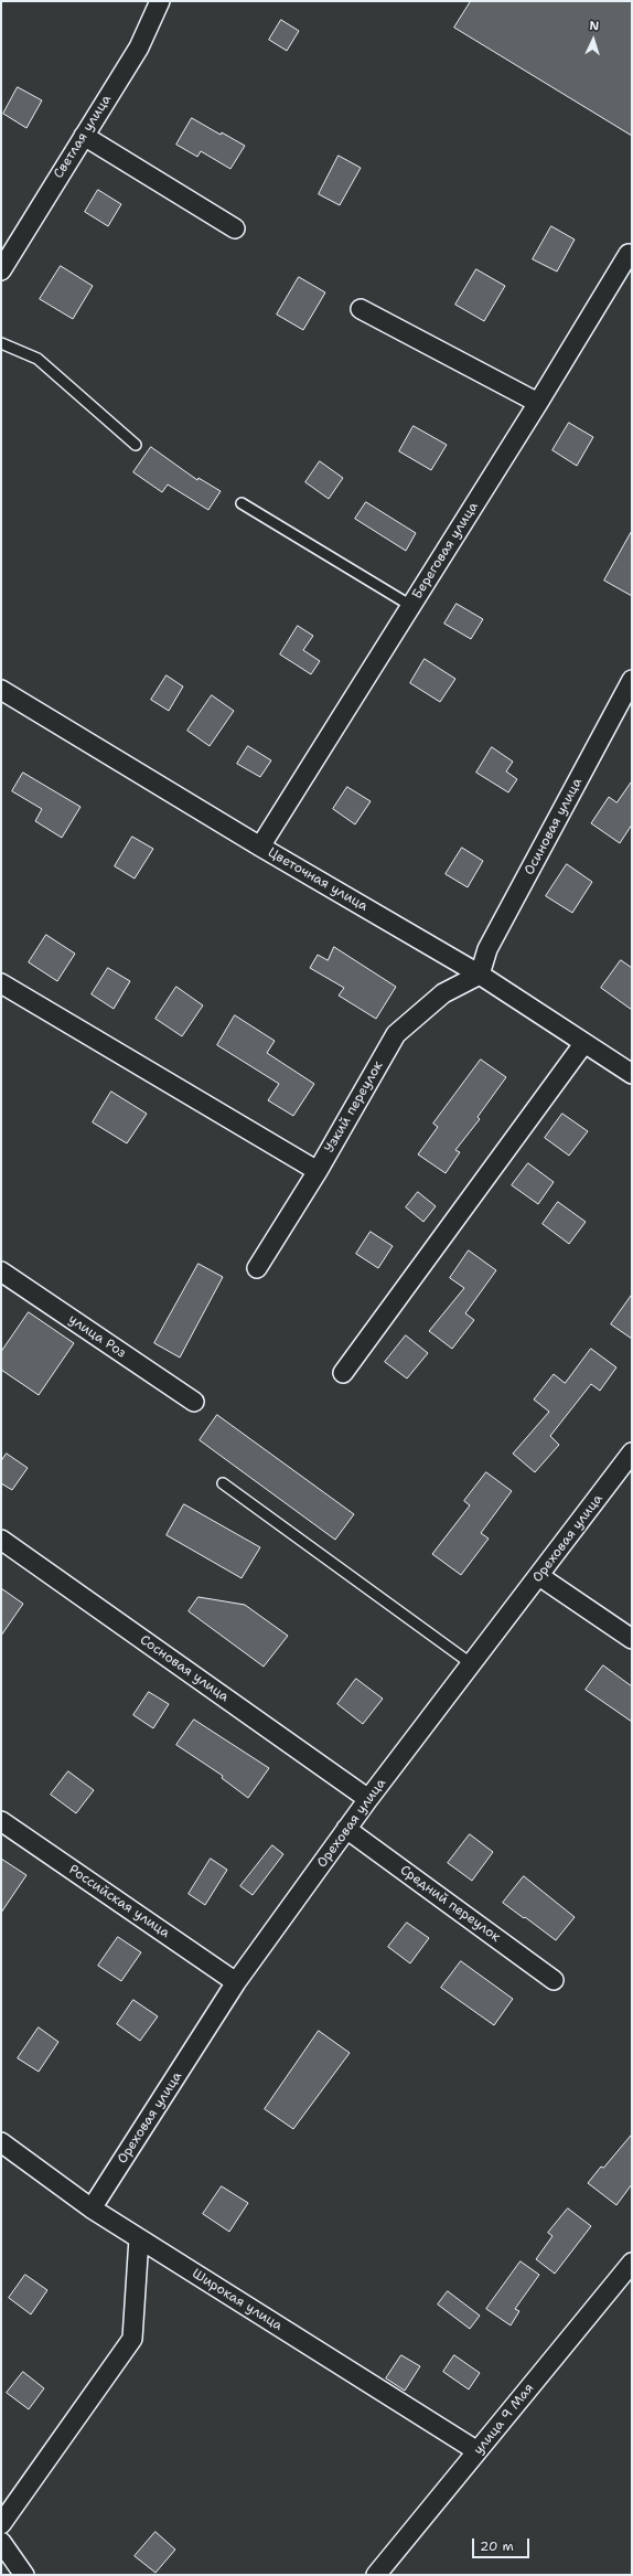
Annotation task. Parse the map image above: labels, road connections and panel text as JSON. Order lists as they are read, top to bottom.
{
  "streets": {
    "street": [
      "Светлая улица",
      "Береговая улица",
      "Осиновая улица",
      "Цветочная улица",
      "Узкий переулок",
      "улица Роз",
      "Ореховая улица",
      "Сосновая улица",
      "Российская улица",
      "Средний переулок",
      "Широкая улица",
      "улица 9 Мая"
    ]
  },
  "crossings": [
    ["Береговая улица", "Цветочная улица"],
    ["Осиновая улица", "Цветочная улица"],
    ["Осиновая улица", "Узкий переулок"],
    ["Цветочная улица", "Узкий переулок"],
    ["Ореховая улица", "Сосновая улица"],
    ["Ореховая улица", "Российская улица"],
    ["Ореховая улица", "Средний переулок"],
    ["Ореховая улица", "Широкая улица"],
    ["Широкая улица", "улица 9 Мая"]
  ],
  "scale_bar": "20 m",
  "north": "top"
}
